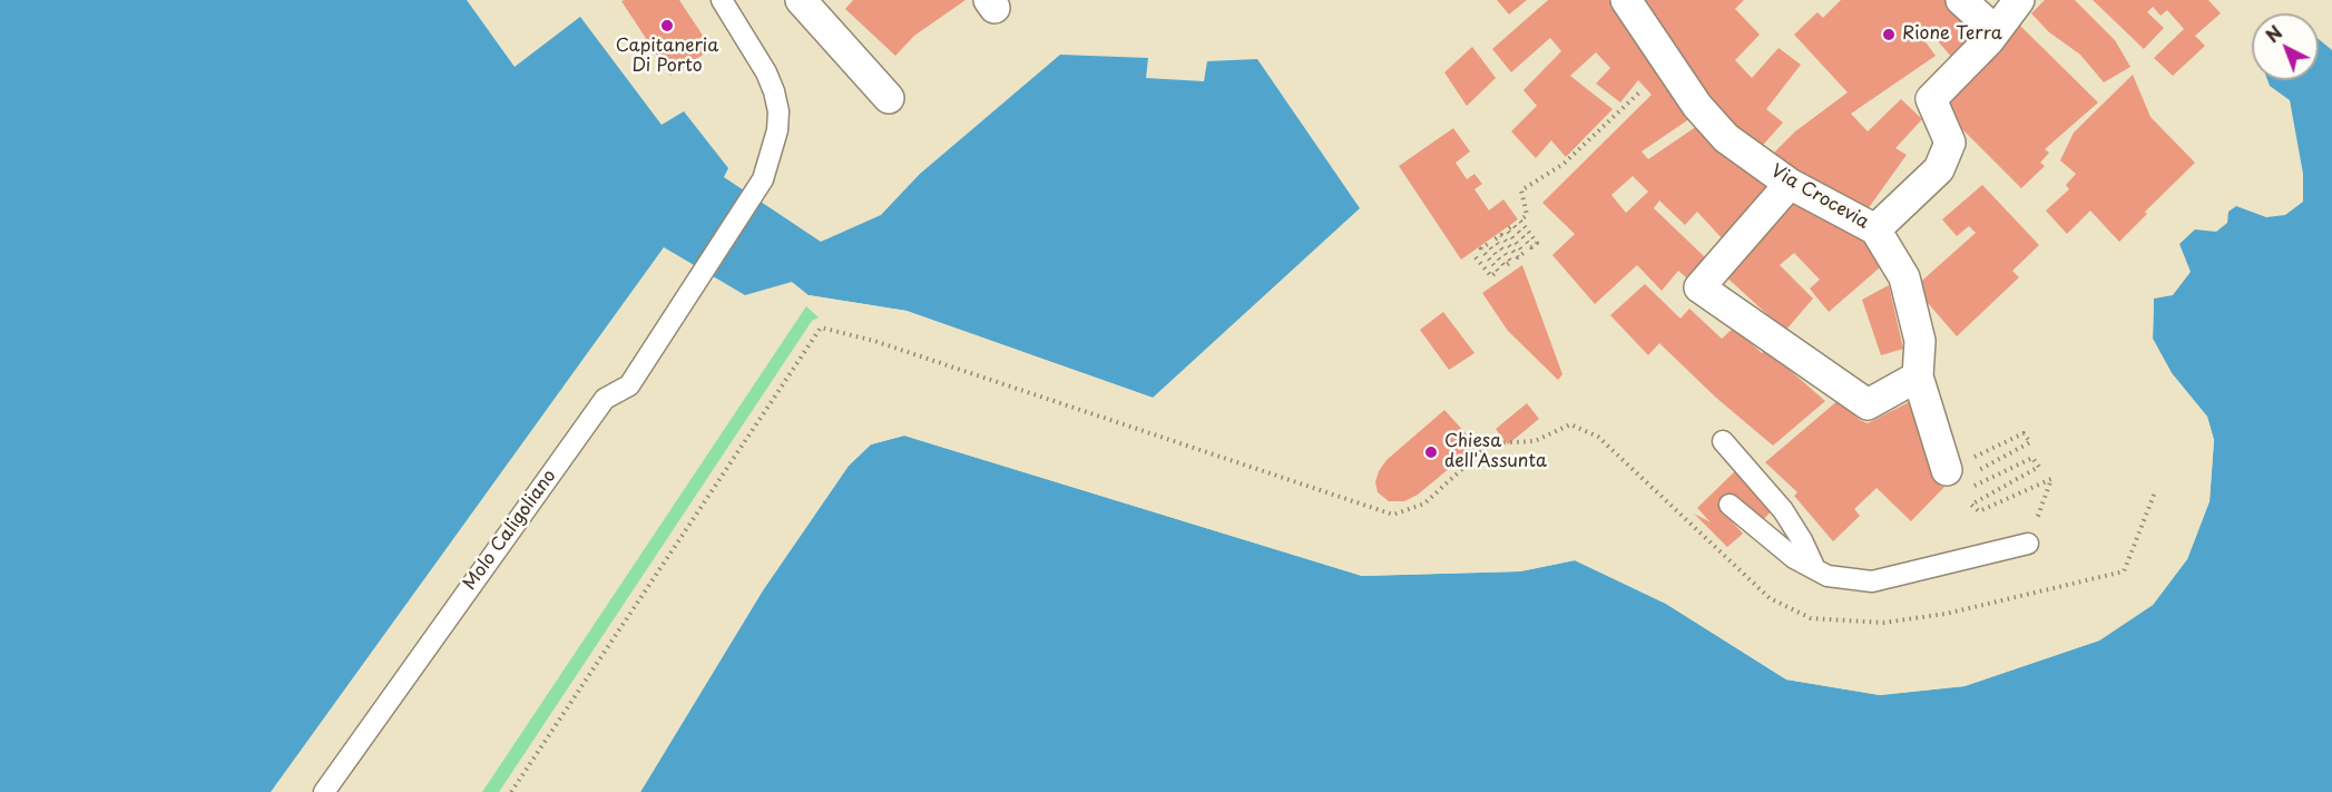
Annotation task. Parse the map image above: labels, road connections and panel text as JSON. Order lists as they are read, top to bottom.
{
  "streets": {
    "street": ["Via Crocevia"],
    "lane": ["Molo Caligoliano"]
  },
  "places": ["Capitaneria Di Porto", "Rione Terra", "Chiesa dell'Assunta"],
  "north": "top left"
}
